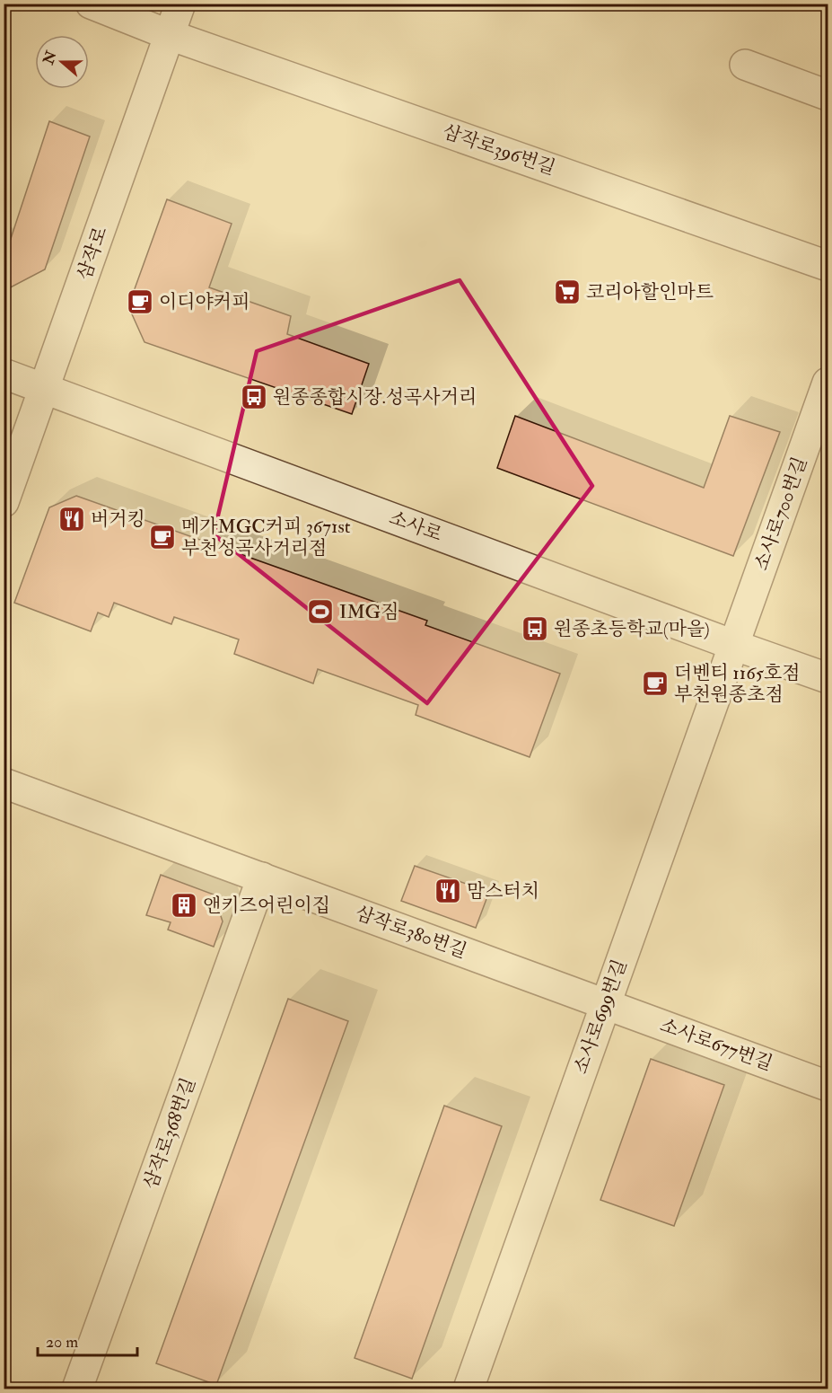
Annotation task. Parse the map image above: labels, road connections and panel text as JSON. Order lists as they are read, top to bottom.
{
  "streets": {
    "street": [
      "삼작로396번길",
      "삼작로",
      "소사로700번길",
      "소사로",
      "삼작로380번길",
      "소사로699번길",
      "소사로677번길",
      "삼작로368번길"
    ]
  },
  "crossings": [
    ["삼작로396번길", "삼작로"],
    ["삼작로", "소사로"],
    ["소사로700번길", "소사로"],
    ["소사로700번길", "소사로699번길"],
    ["소사로", "소사로699번길"],
    ["삼작로380번길", "소사로699번길"],
    ["삼작로380번길", "소사로677번길"],
    ["삼작로380번길", "삼작로368번길"],
    ["소사로699번길", "소사로677번길"]
  ],
  "places": {
    "supermarket": ["코리아할인마트"],
    "cafe": ["이디야커피", "메가MGC커피 3671st 부천성곡사거리점", "더벤티 1165호점 부천원종초점"],
    "bus stop": ["원종종합시장.성곡사거리", "원종초등학교(마을)"],
    "restaurant": ["버거킹", "맘스터치"],
    "sports": ["IMG짐"],
    "building": ["앤키즈어린이집"]
  },
  "scale_bar": "20 m",
  "north": "left"
}
